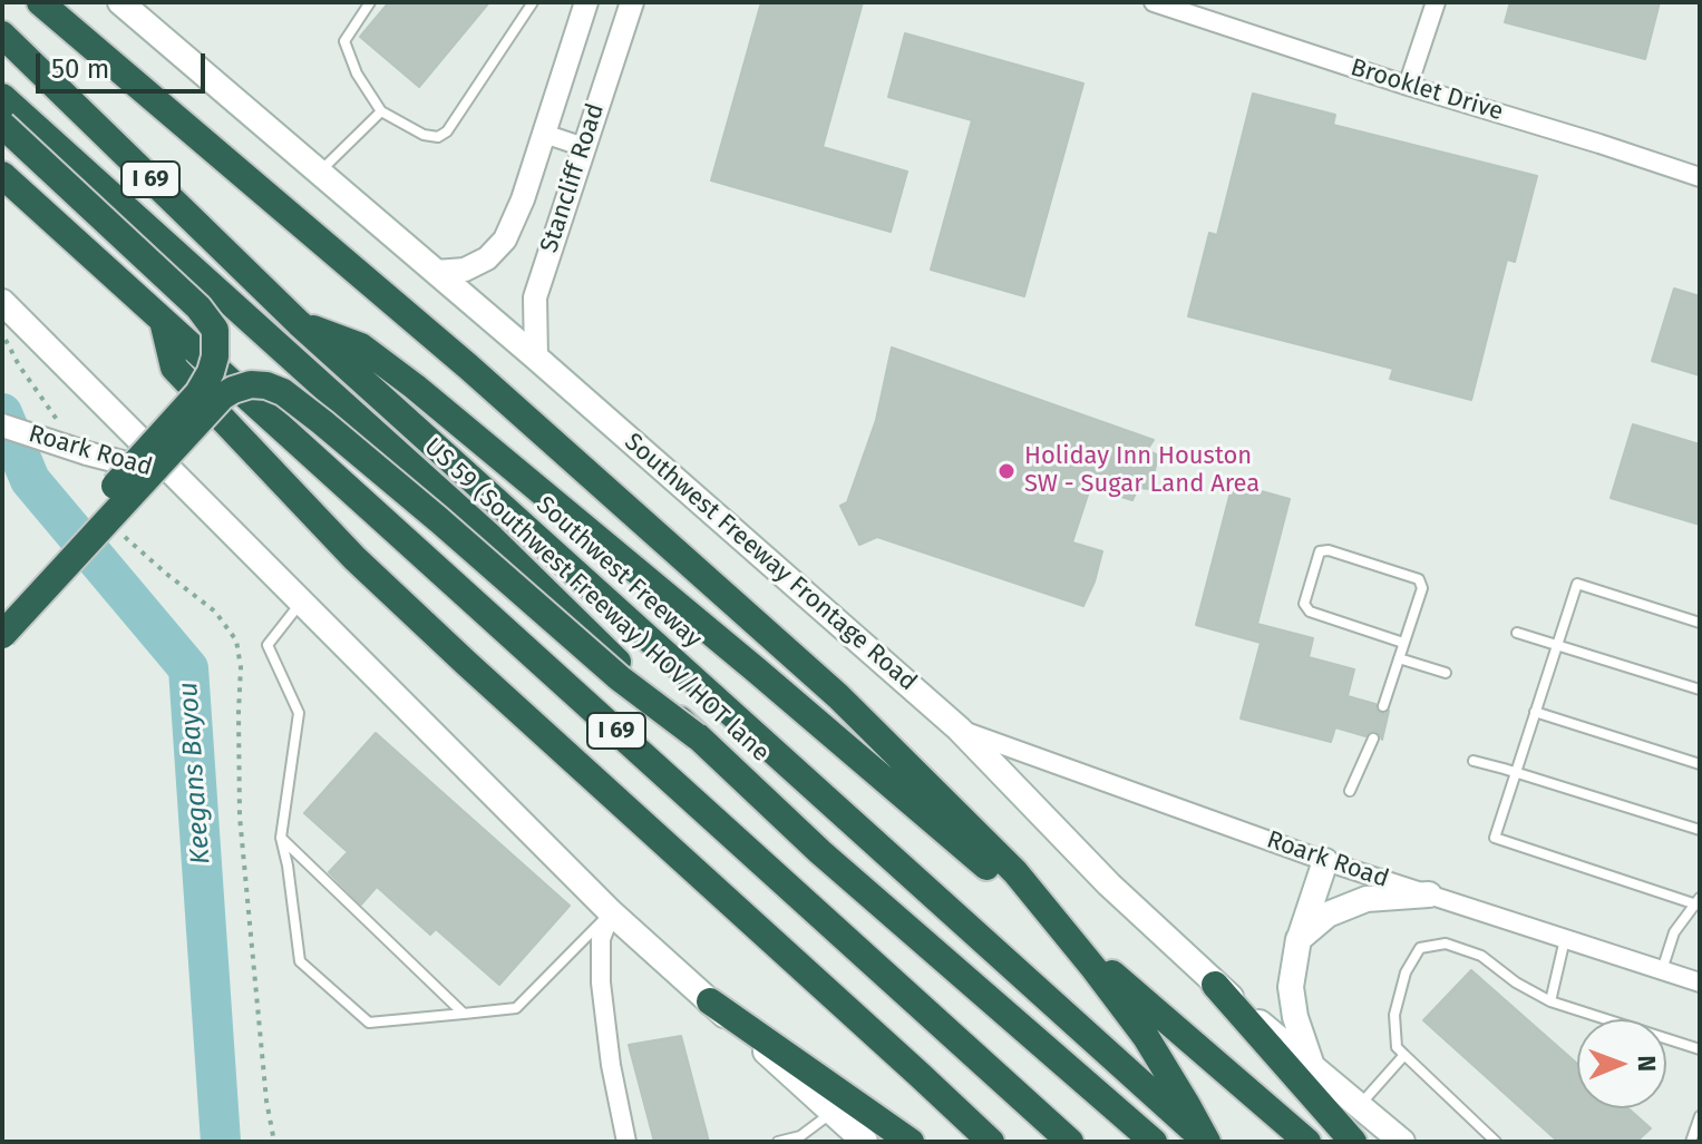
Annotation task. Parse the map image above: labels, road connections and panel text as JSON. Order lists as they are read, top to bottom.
{
  "streets": {
    "highway": ["I 69", "Southwest Freeway", "US 59 (Southwest Freeway) HOV/HOT lane"],
    "main road": ["Southwest Freeway Frontage Road"],
    "street": ["Brooklet Drive", "Stancliff Road", "Roark Road"]
  },
  "crossings": [
    ["Stancliff Road", "Southwest Freeway Frontage Road"],
    ["Roark Road", "Southwest Freeway Frontage Road"]
  ],
  "water": ["Keegans Bayou"],
  "places": ["Holiday Inn Houston SW - Sugar Land Area"],
  "scale_bar": "50 m",
  "north": "right"
}
